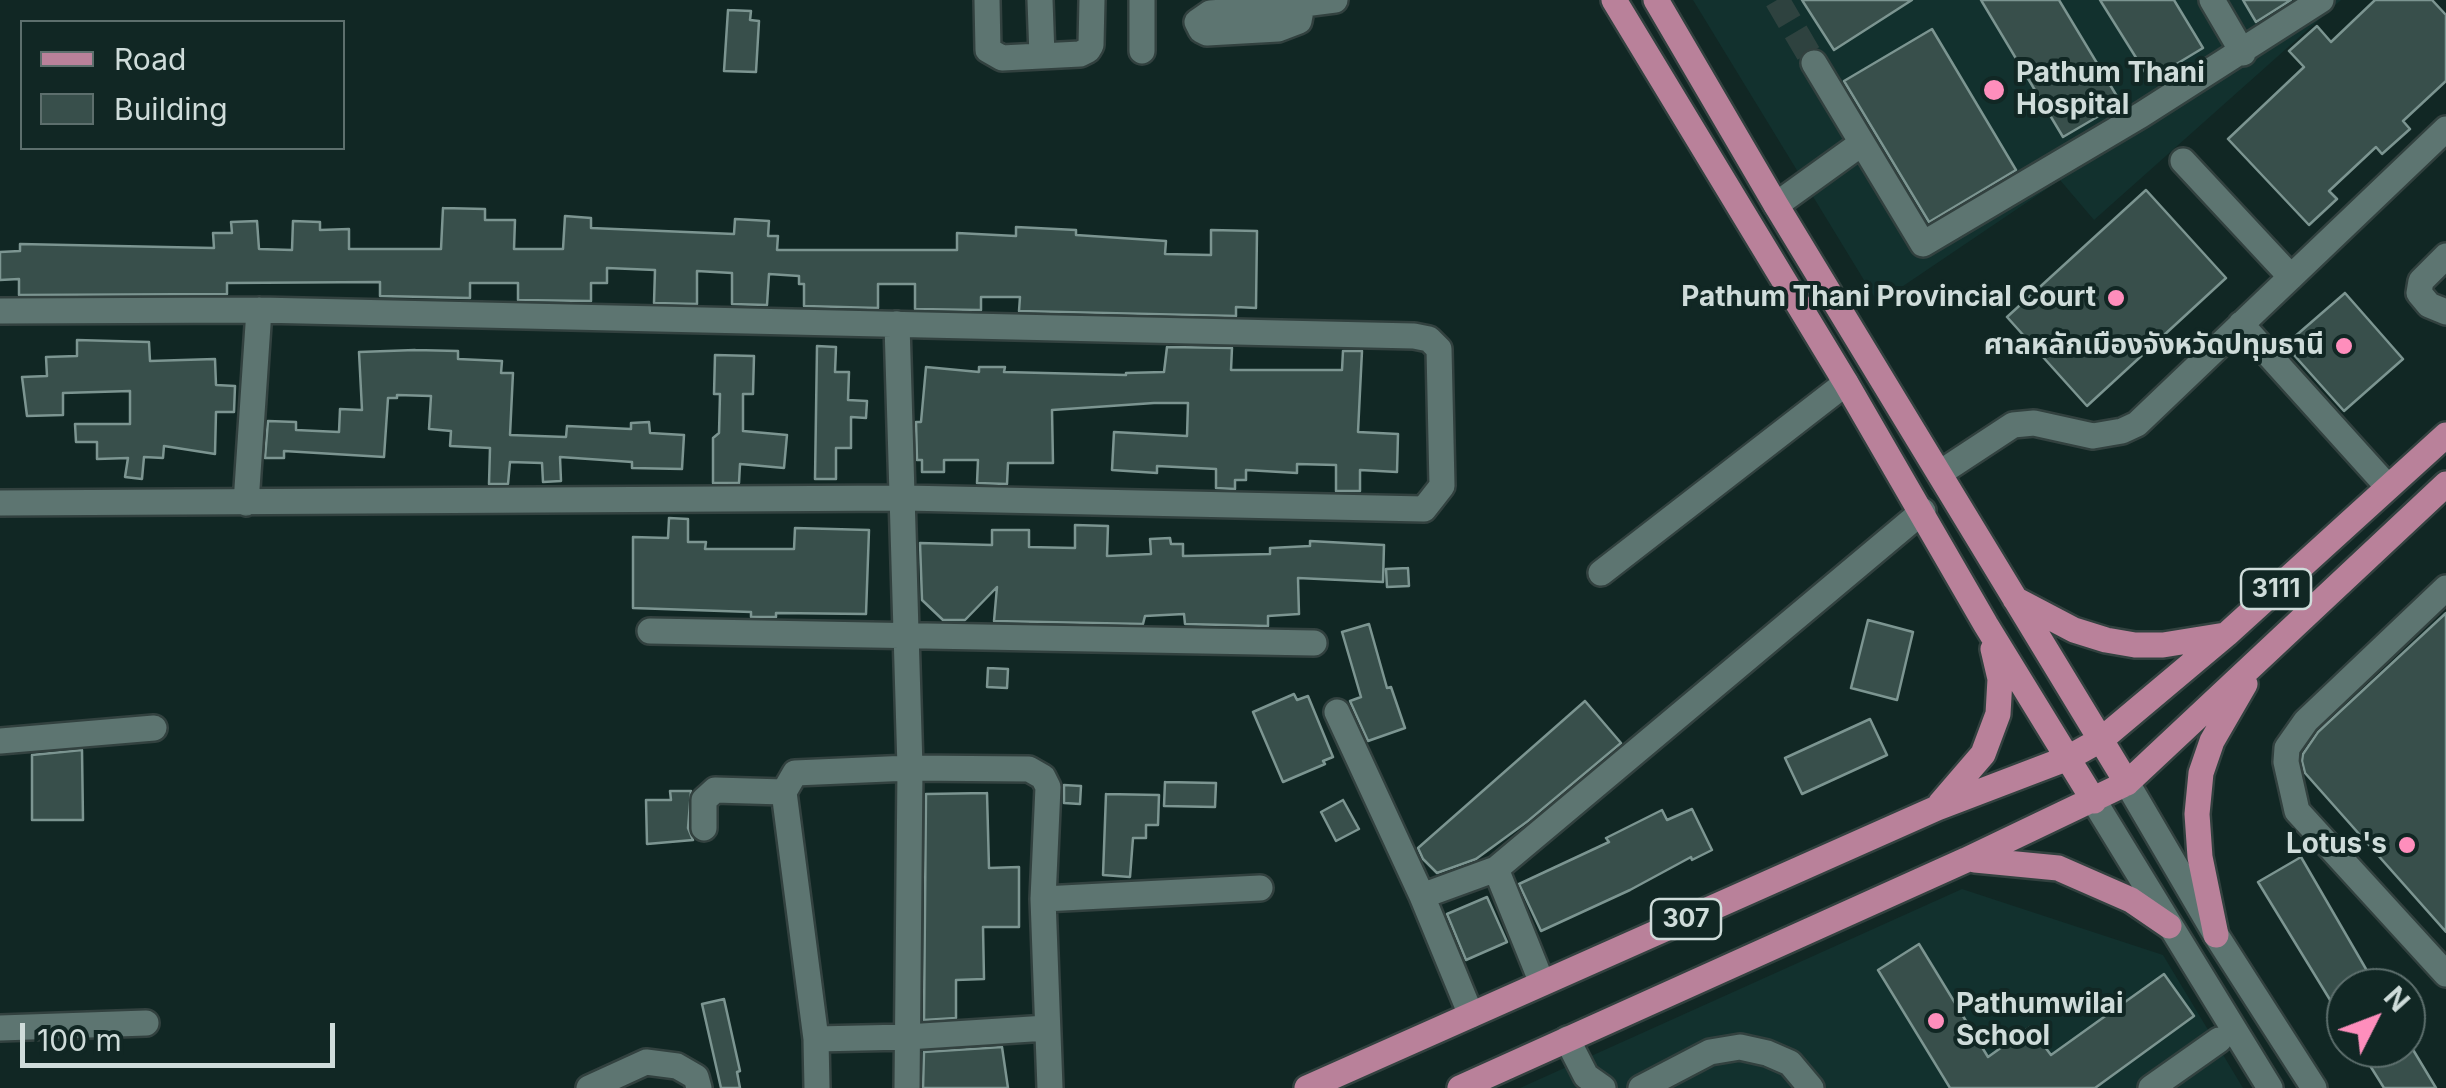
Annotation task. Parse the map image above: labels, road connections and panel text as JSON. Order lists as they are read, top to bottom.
{
  "streets": {
    "main road": ["3111", "307"]
  },
  "places": [
    "Pathum Thani Hospital",
    "Pathum Thani Provincial Court",
    "ศาลหลักเมืองจังหวัดปทุมธานี",
    "Lotus's",
    "Pathumwilai School"
  ],
  "legend": ["Road", "Building"],
  "scale_bar": "100 m",
  "north": "top right"
}
